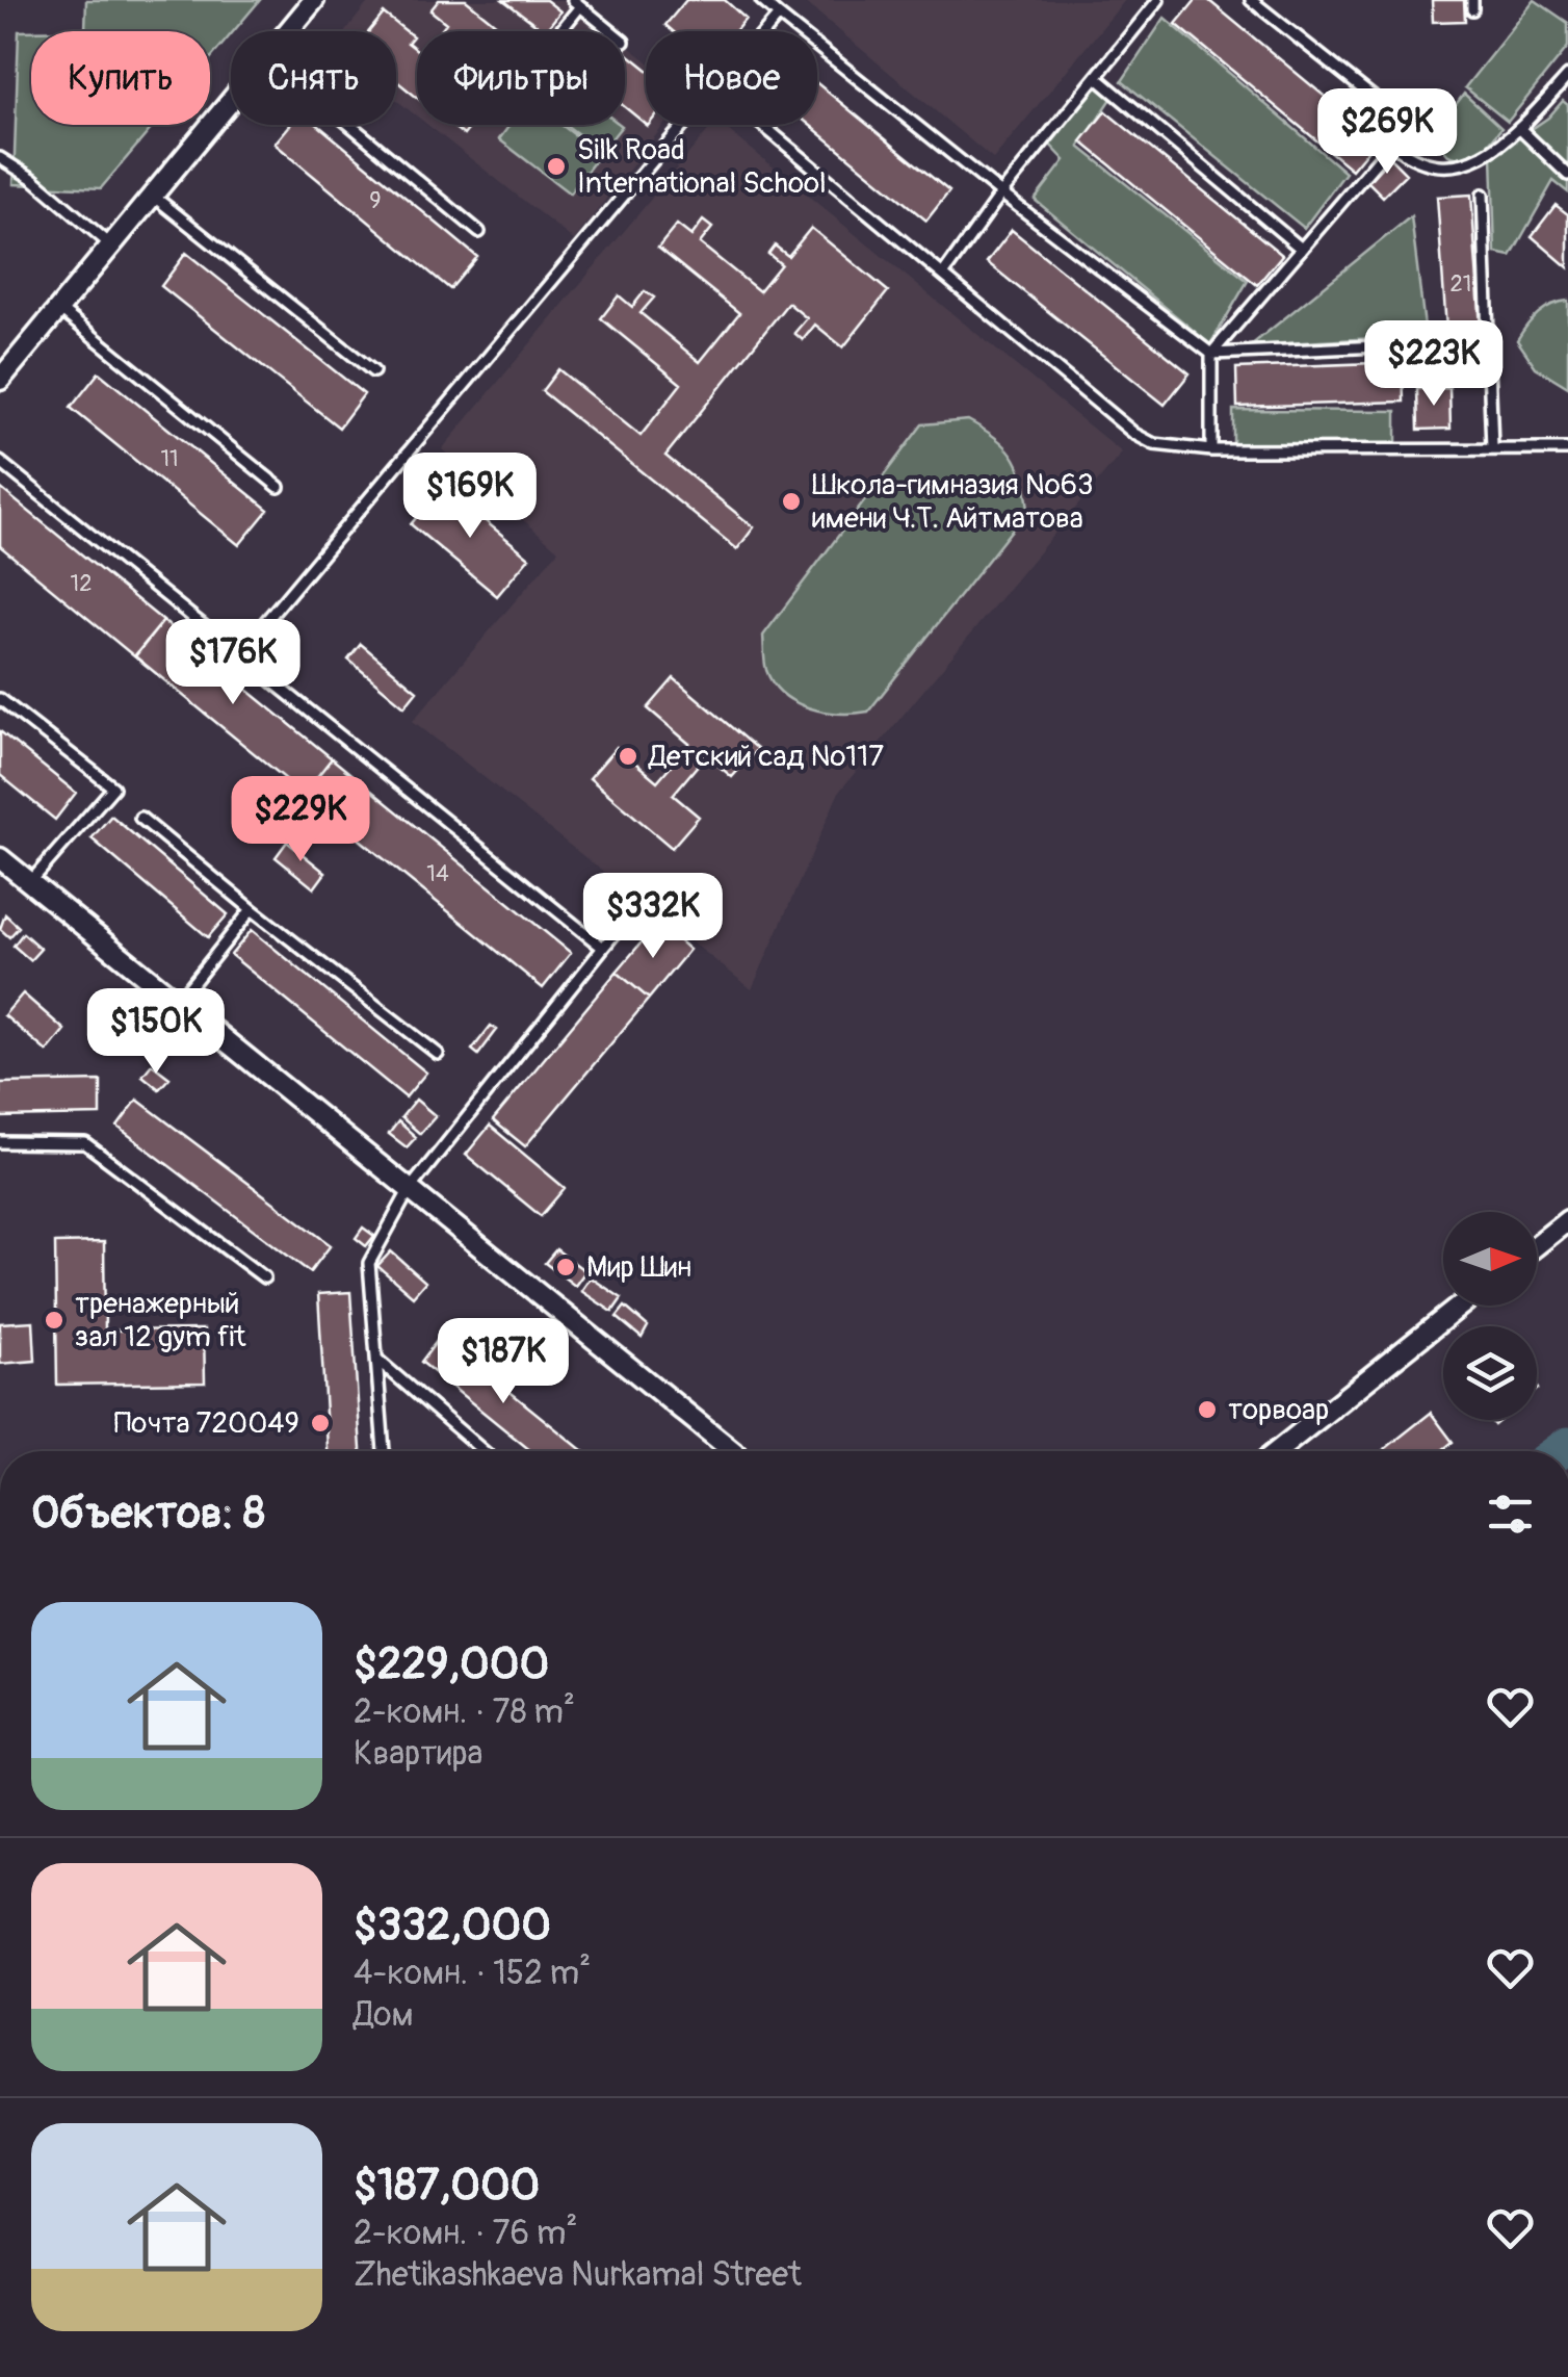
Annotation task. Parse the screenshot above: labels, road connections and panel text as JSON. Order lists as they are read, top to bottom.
{
  "places": [
    "Silk Road International School",
    "Школа-гимназия №63 имени Ч.Т. Айтматова",
    "Детский сад №117",
    "Мир Шин",
    "тренажерный зал 12 gym fit",
    "торвоар",
    "Почта 720049"
  ],
  "house_numbers": [
    "9",
    "21",
    "11",
    "12",
    "14"
  ],
  "north": "right",
  "page": {
    "chip": [
      "Купить",
      "Снять",
      "Фильтры",
      "Новое"
    ],
    "price": [
      "$269K",
      "$223K",
      "$169K",
      "$176K",
      "$229K",
      "$332K",
      "$150K",
      "$187K"
    ],
    "heading": "Объектов: 8",
    "list": [
      {
        "name": "$229,000",
        "note": "2-комн. · 78 m² · Квартира"
      },
      {
        "name": "$332,000",
        "note": "4-комн. · 152 m² · Дом"
      },
      {
        "name": "$187,000",
        "note": "2-комн. · 76 m² · Zhetikashkaeva Nurkamal Street"
      }
    ]
  }
}
